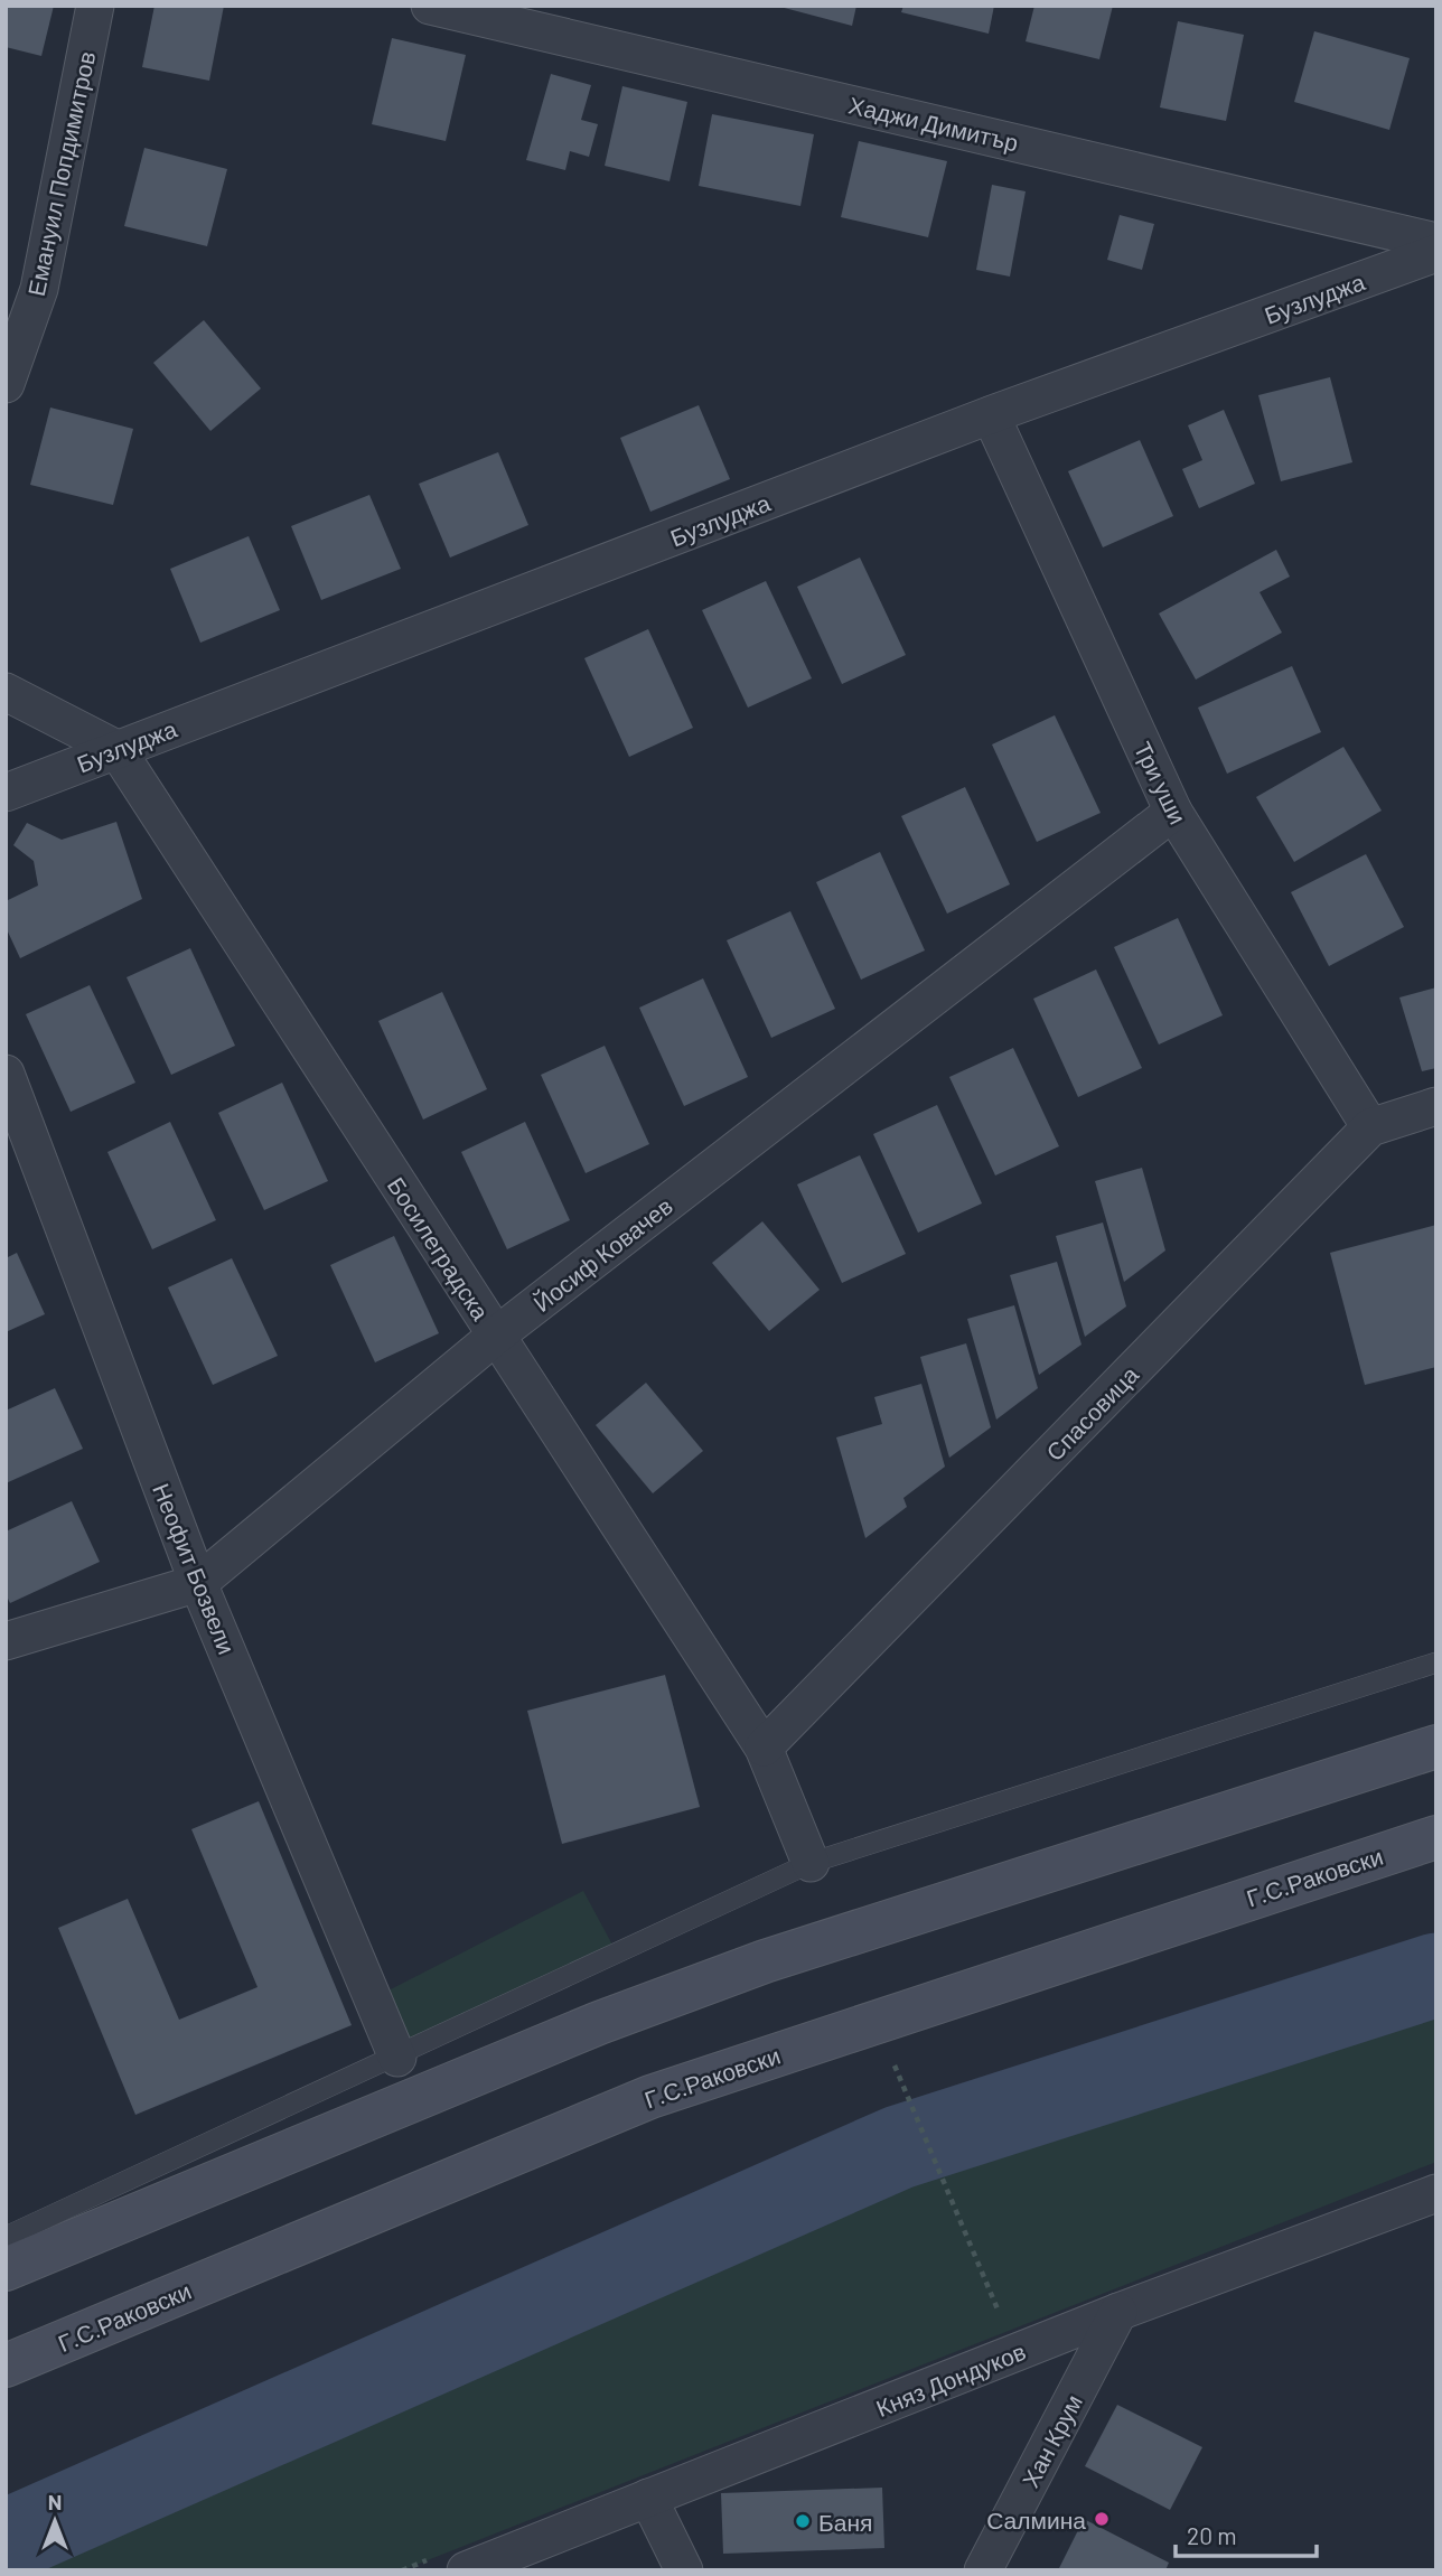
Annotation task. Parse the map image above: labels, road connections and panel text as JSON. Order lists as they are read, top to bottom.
{
  "streets": {
    "street": [
      "Хаджи Димитър",
      "Емануил Попдимитров",
      "Бузлуджа",
      "Три уши",
      "Босилеградска",
      "Йосиф Ковачев",
      "Спасовица",
      "Неофит Бозвели",
      "Г.С.Раковски",
      "Княз Дондуков",
      "Хан Крум"
    ]
  },
  "crossings": [
    ["Бузлуджа", "Три уши"],
    ["Бузлуджа", "Босилеградска"],
    ["Три уши", "Йосиф Ковачев"],
    ["Три уши", "Спасовица"],
    ["Босилеградска", "Йосиф Ковачев"],
    ["Босилеградска", "Спасовица"],
    ["Йосиф Ковачев", "Неофит Бозвели"],
    ["Княз Дондуков", "Хан Крум"]
  ],
  "places": ["Салмина", "Баня"],
  "scale_bar": "20 m",
  "north": "top"
}
